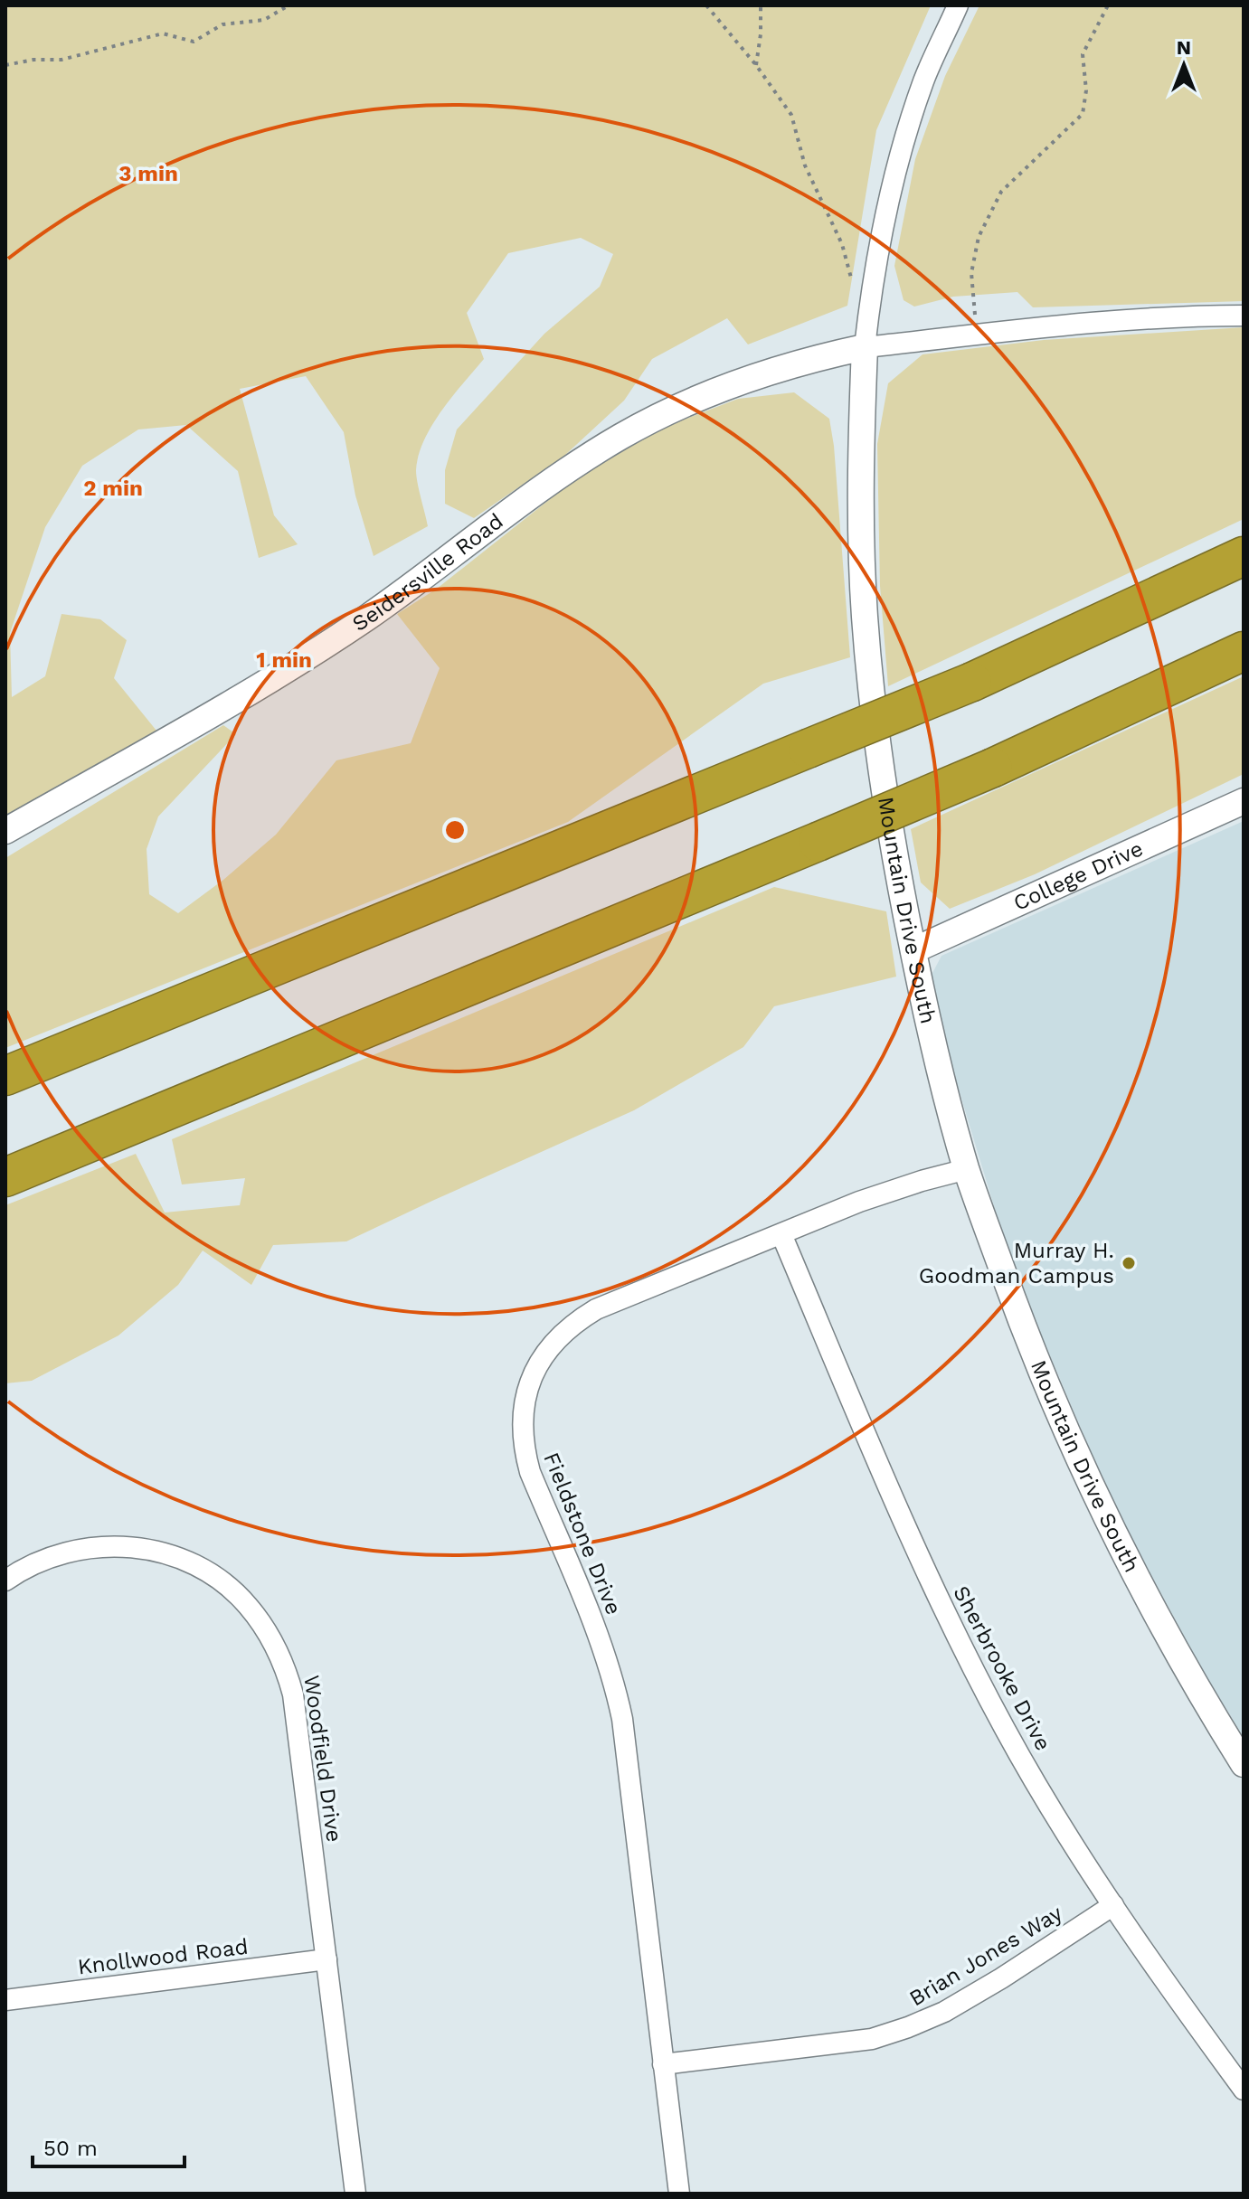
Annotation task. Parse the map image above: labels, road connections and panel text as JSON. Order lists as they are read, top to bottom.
{
  "streets": {
    "street": [
      "Seidersville Road",
      "College Drive",
      "Mountain Drive South",
      "Fieldstone Drive",
      "Sherbrooke Drive",
      "Woodfield Drive",
      "Brian Jones Way",
      "Knollwood Road"
    ]
  },
  "crossings": [
    ["Seidersville Road", "Mountain Drive South"],
    ["College Drive", "Mountain Drive South"],
    ["Mountain Drive South", "Fieldstone Drive"],
    ["Fieldstone Drive", "Sherbrooke Drive"],
    ["Fieldstone Drive", "Brian Jones Way"],
    ["Sherbrooke Drive", "Brian Jones Way"],
    ["Woodfield Drive", "Knollwood Road"]
  ],
  "places": ["Murray H. Goodman Campus"],
  "scale_bar": "50 m",
  "north": "top",
  "rings": ["3 min", "2 min", "1 min"]
}
